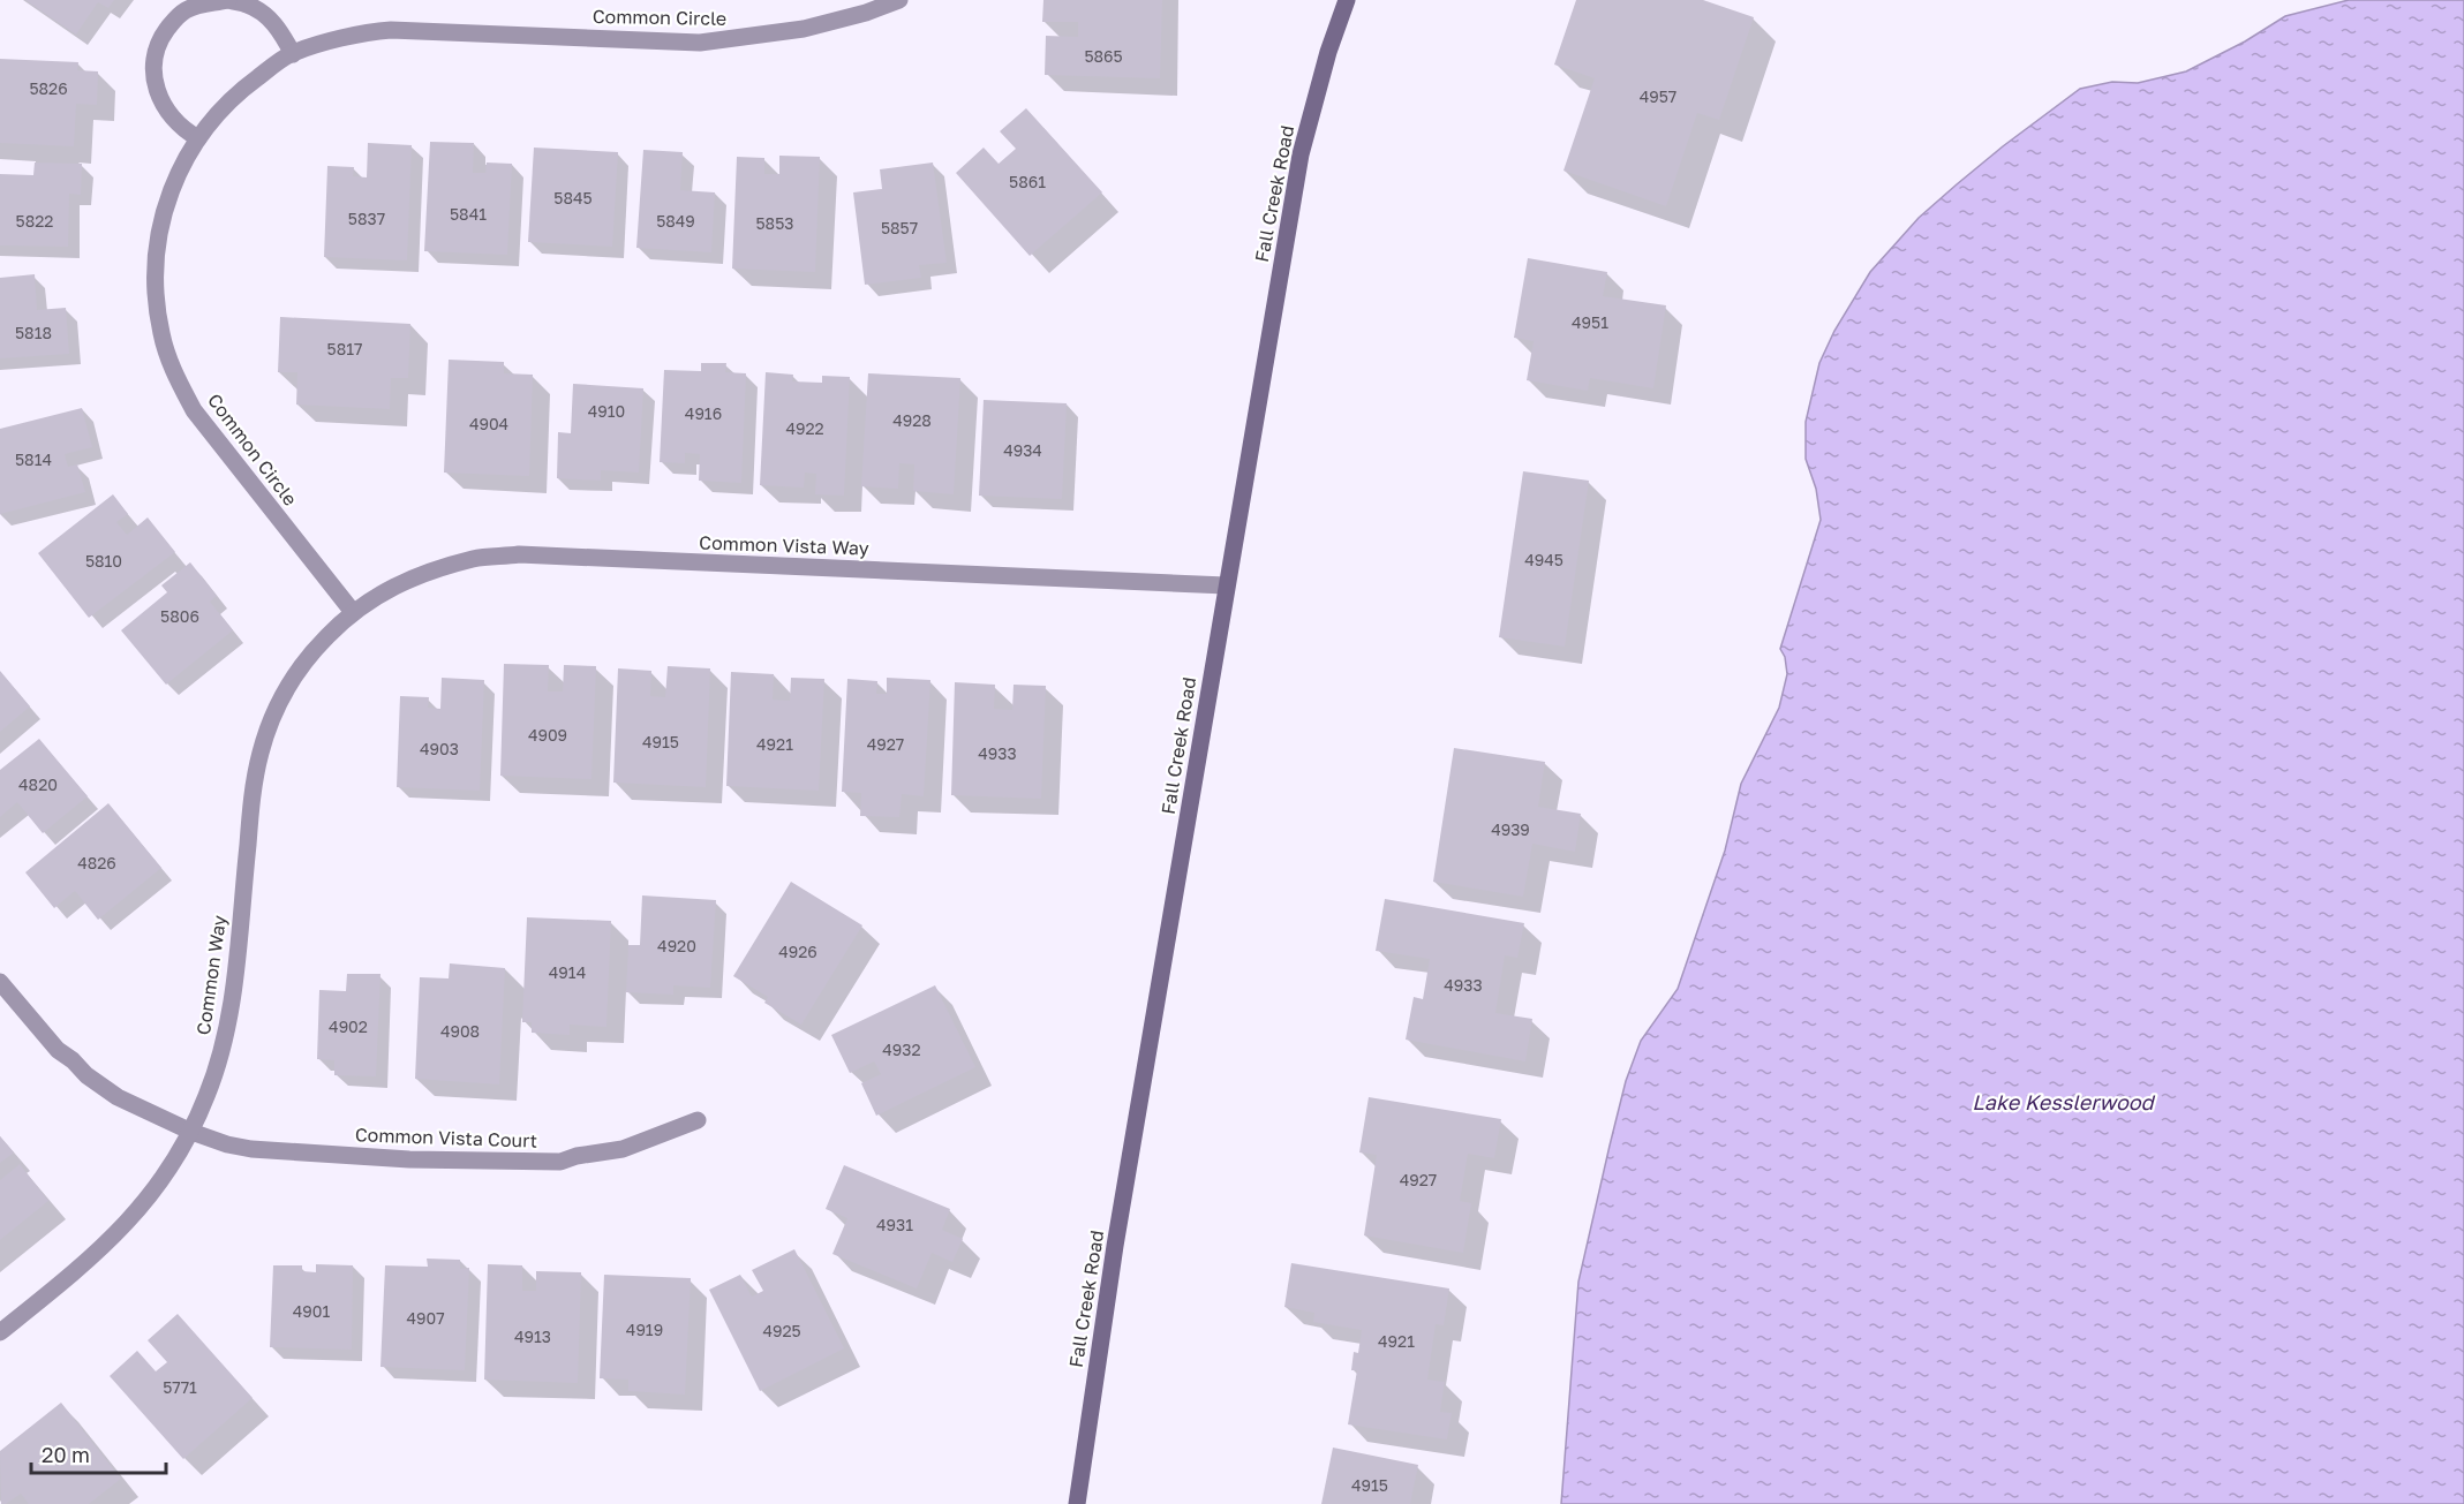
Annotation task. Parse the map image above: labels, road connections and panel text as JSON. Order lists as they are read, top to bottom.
{
  "streets": {
    "main road": ["Fall Creek Road"],
    "street": [
      "Common Circle",
      "Common Vista Way",
      "Common Way",
      "Common Vista Court"
    ]
  },
  "crossings": [
    ["Common Circle", "Common Vista Way"],
    ["Common Circle", "Common Way"],
    ["Fall Creek Road", "Common Vista Way"],
    ["Common Vista Way", "Common Way"],
    ["Common Way", "Common Vista Court"]
  ],
  "water": ["Lake Kesslerwood"],
  "house_numbers": [
    "5865",
    "5826",
    "4957",
    "5861",
    "5845",
    "5841",
    "5837",
    "5822",
    "5849",
    "5853",
    "5857",
    "4951",
    "5818",
    "5817",
    "4910",
    "4916",
    "4928",
    "4904",
    "4922",
    "4934",
    "5814",
    "4945",
    "5810",
    "5806",
    "4909",
    "4915",
    "4921",
    "4927",
    "4903",
    "4933",
    "4820",
    "4939",
    "4826",
    "4920",
    "4926",
    "4914",
    "4933",
    "4902",
    "4908",
    "4932",
    "4927",
    "4931",
    "4901",
    "4907",
    "4919",
    "4925",
    "4913",
    "4921",
    "5771",
    "4915"
  ],
  "scale_bar": "20 m"
}
